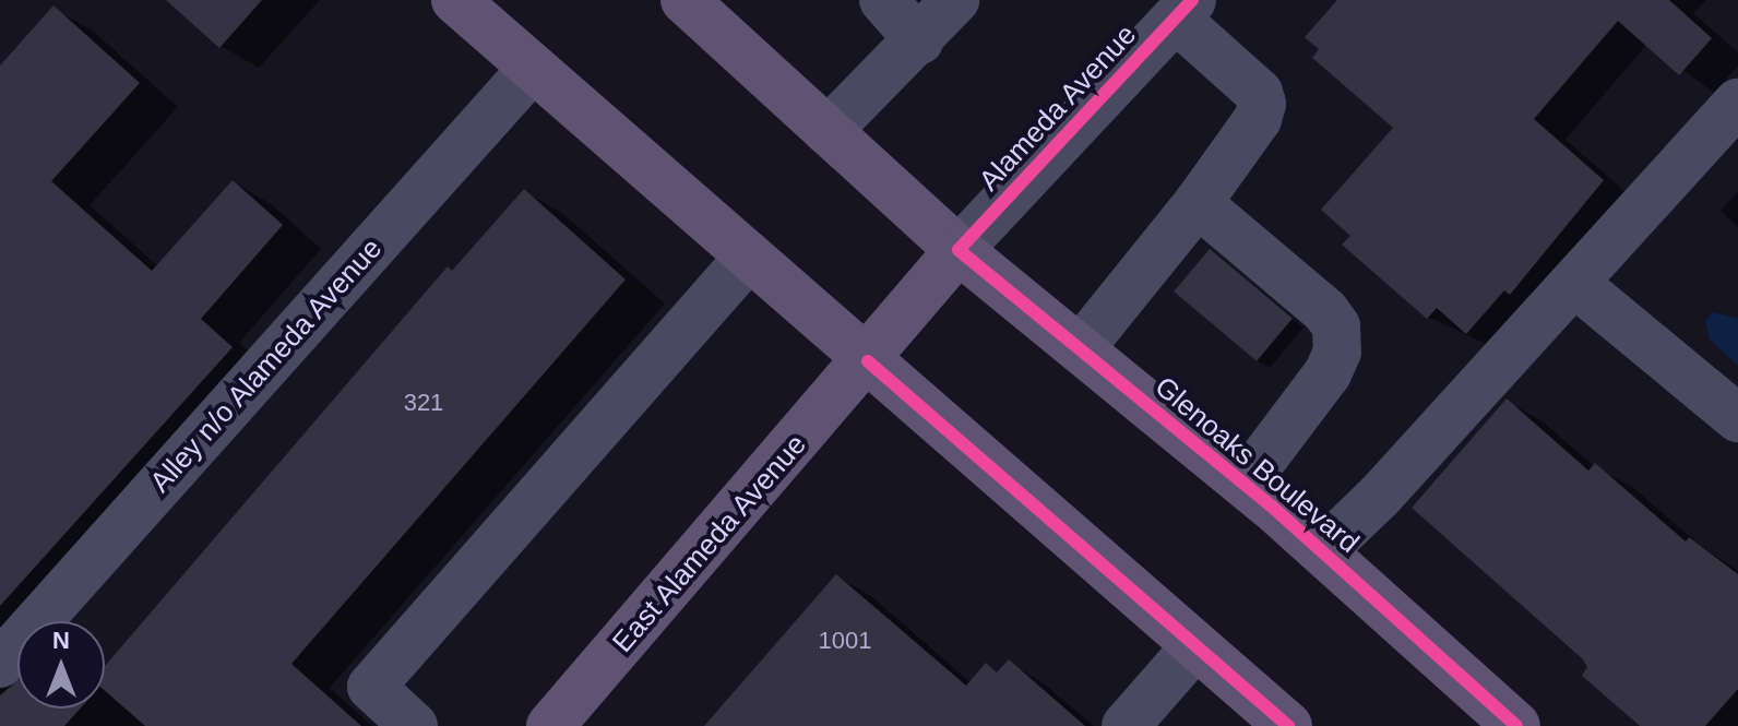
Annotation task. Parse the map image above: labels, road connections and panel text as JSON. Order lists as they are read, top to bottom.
{
  "streets": {
    "main road": ["Alameda Avenue", "Glenoaks Boulevard", "East Alameda Avenue"],
    "street": ["Alley n/o Alameda Avenue"]
  },
  "crossings": [
    ["Alameda Avenue", "Glenoaks Boulevard"],
    ["Alameda Avenue", "East Alameda Avenue"]
  ],
  "house_numbers": ["321", "1001"],
  "north": "top"
}
